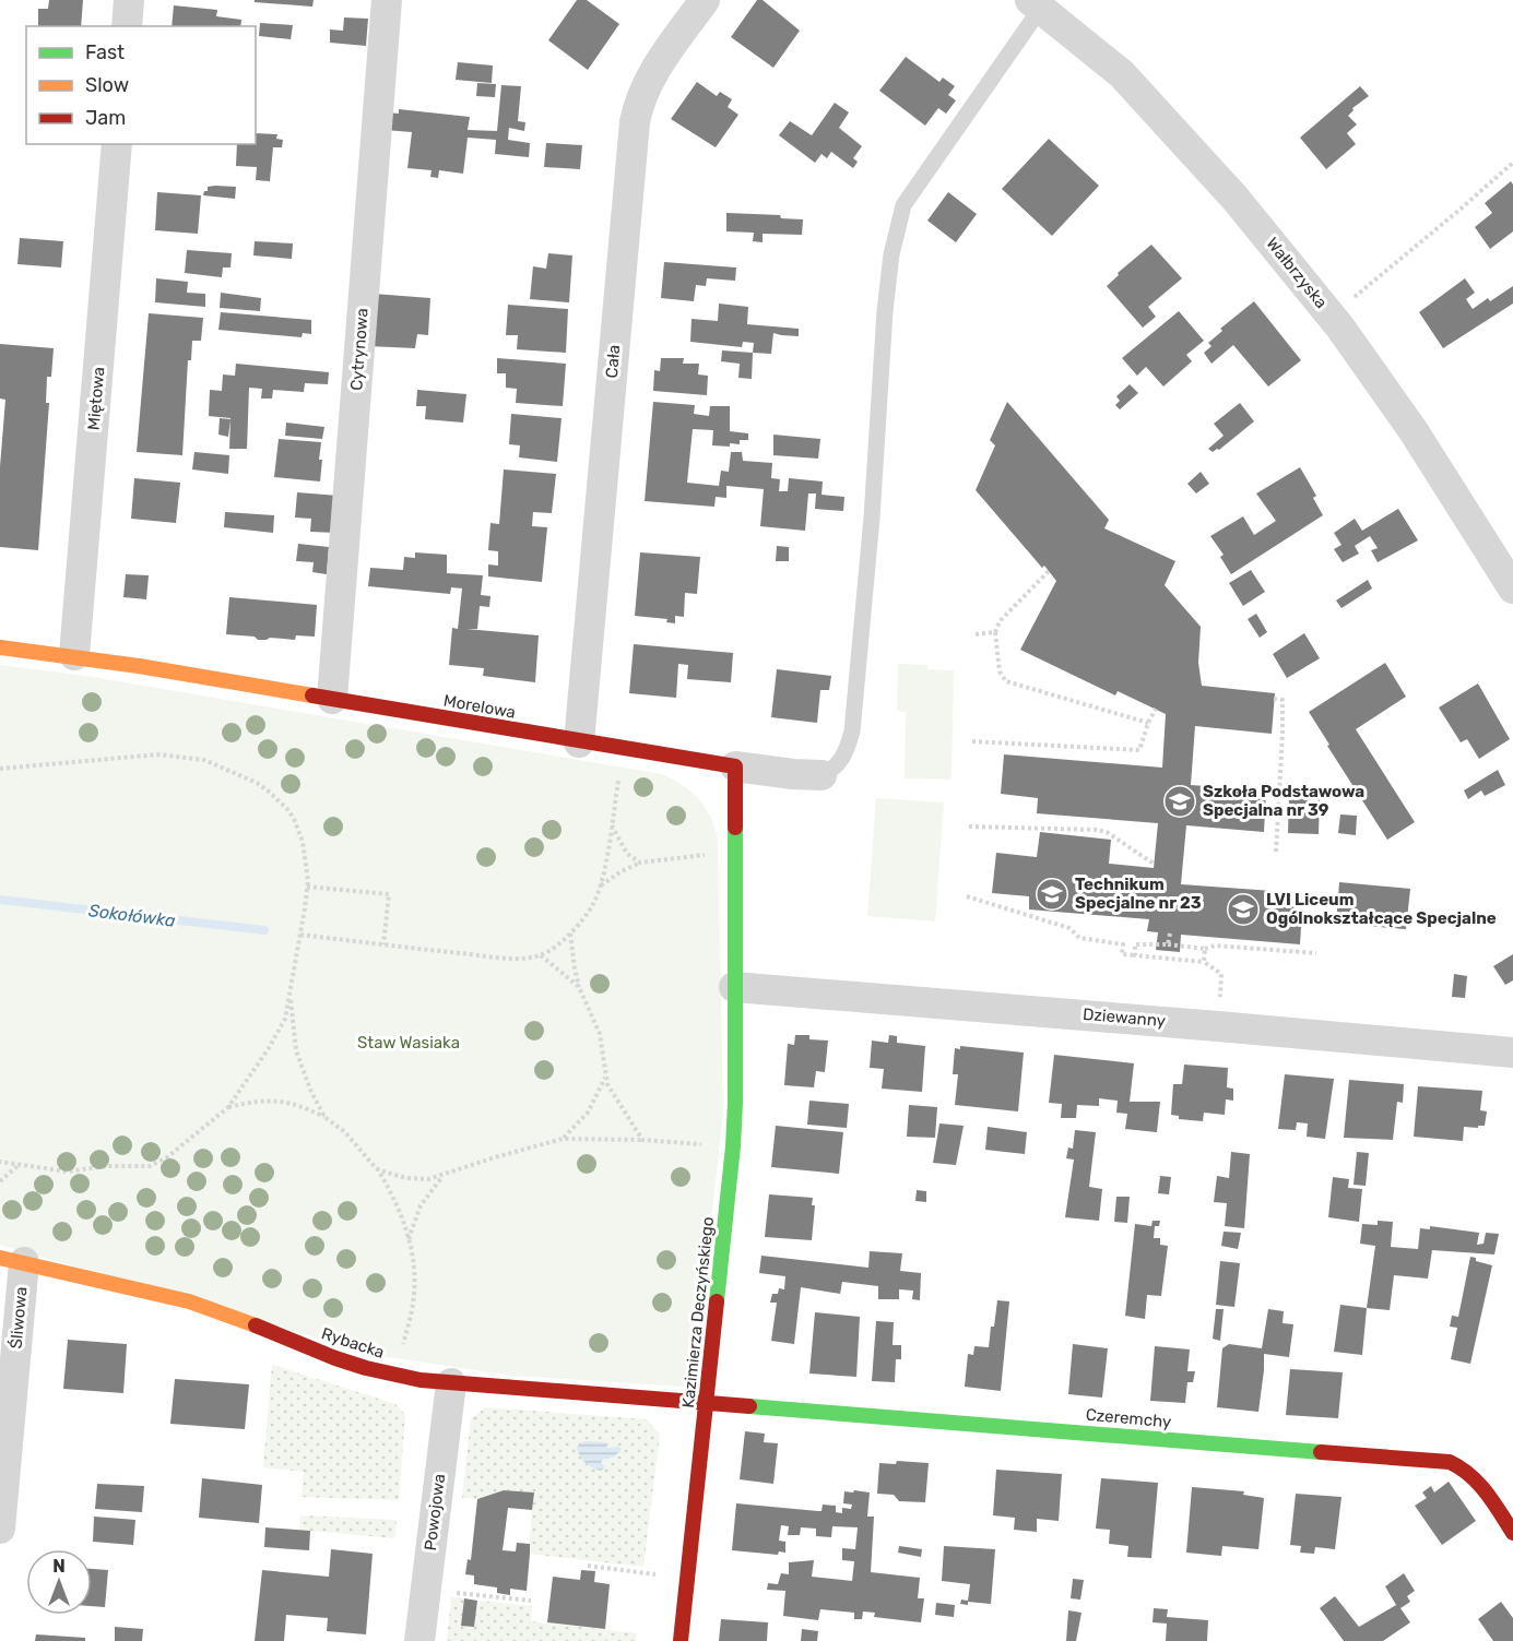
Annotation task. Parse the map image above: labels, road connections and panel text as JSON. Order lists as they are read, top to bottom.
{
  "streets": {
    "street": [
      "Wałbrzyska",
      "Cytrynowa",
      "Cała",
      "Miętowa",
      "Morelowa",
      "Dziewanny",
      "Kazimierza Deczyńskiego",
      "Śliwowa",
      "Rybacka",
      "Czeremchy",
      "Powojowa"
    ]
  },
  "crossings": [
    ["Cytrynowa", "Morelowa"],
    ["Cała", "Morelowa"],
    ["Miętowa", "Morelowa"],
    ["Dziewanny", "Kazimierza Deczyńskiego"],
    ["Kazimierza Deczyńskiego", "Rybacka"],
    ["Kazimierza Deczyńskiego", "Czeremchy"],
    ["Śliwowa", "Rybacka"],
    ["Rybacka", "Czeremchy"],
    ["Rybacka", "Powojowa"]
  ],
  "water": ["Sokołówka"],
  "parks": ["Staw Wasiaka"],
  "places": {
    "school or university": ["Szkoła Podstawowa Specjalna nr 39", "Technikum Specjalne nr 23", "LVI Liceum Ogólnokształcące Specjalne"]
  },
  "legend": ["Fast", "Slow", "Jam"],
  "north": "top"
}
